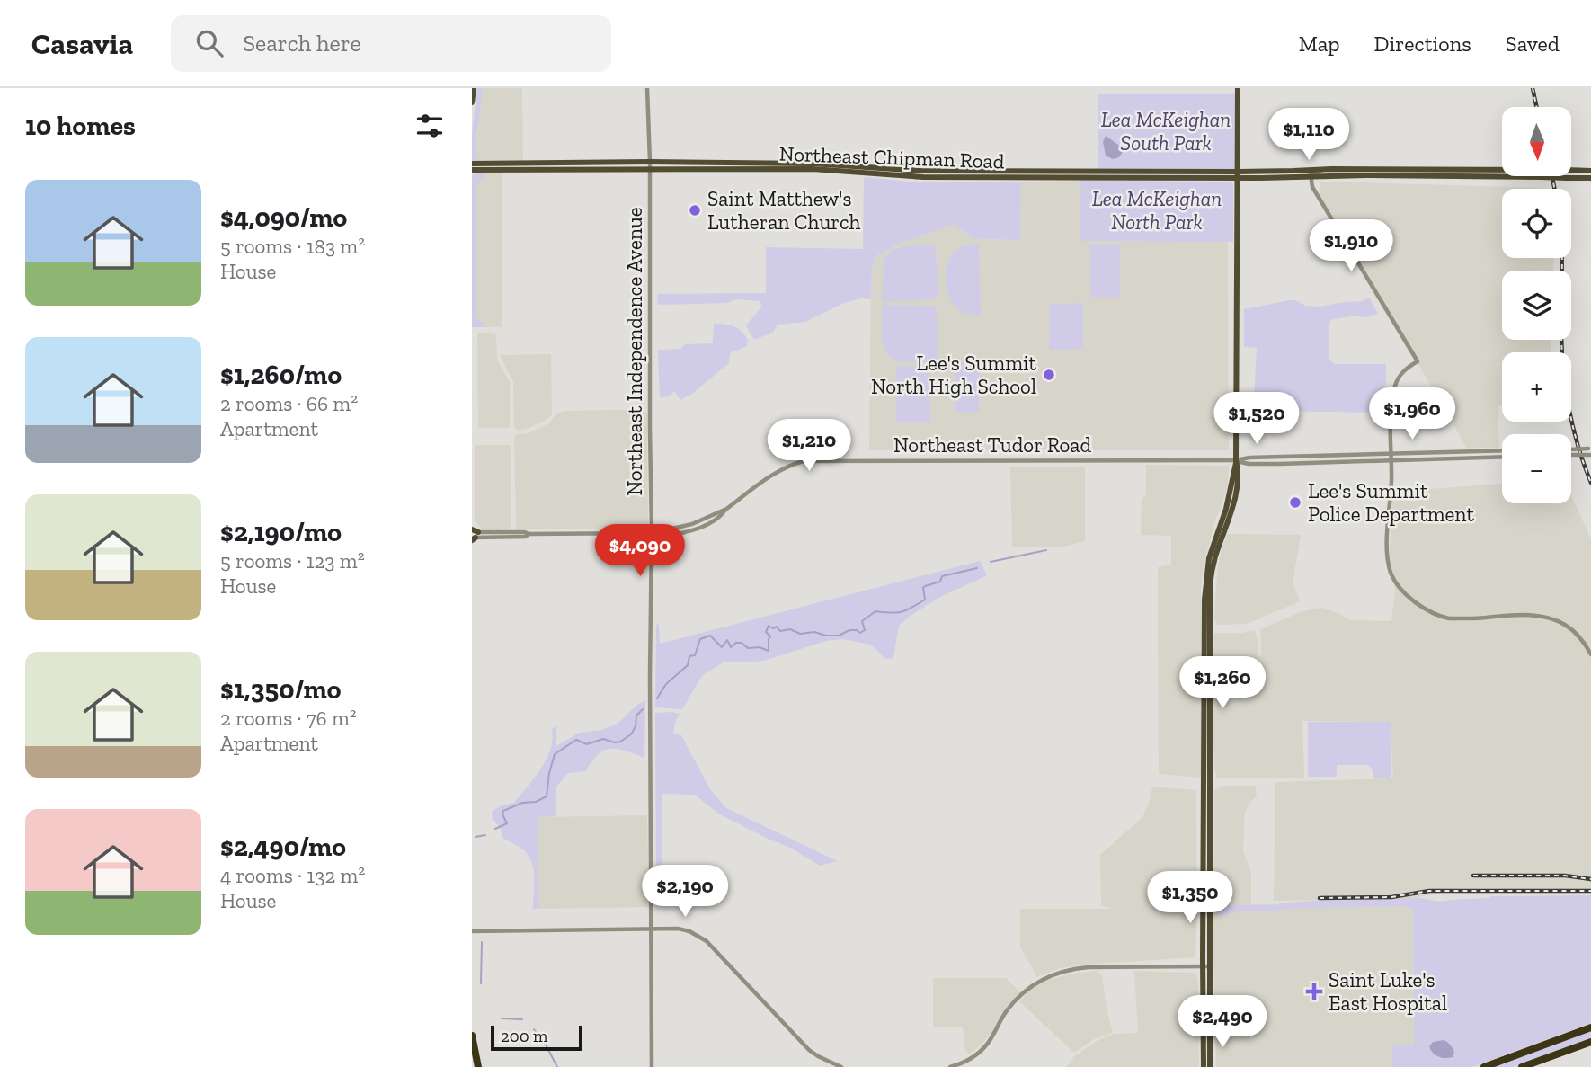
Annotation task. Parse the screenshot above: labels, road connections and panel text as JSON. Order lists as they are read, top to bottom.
{
  "streets": {
    "main road": ["Northeast Chipman Road"],
    "street": ["Northeast Independence Avenue", "Northeast Tudor Road"]
  },
  "crossings": [
    ["Northeast Chipman Road", "Northeast Independence Avenue"],
    ["Northeast Independence Avenue", "Northeast Tudor Road"]
  ],
  "parks": ["Lea McKeighan South Park", "Lea McKeighan North Park"],
  "places": {
    "other": ["Saint Matthew's Lutheran Church", "Lee's Summit North High School", "Lee's Summit Police Department"],
    "health": ["Saint Luke's East Hospital"]
  },
  "scale_bar": "200 m",
  "north": "bottom",
  "page": {
    "header": "Casavia",
    "search": "Search here",
    "nav": ["Map", "Directions", "Saved"],
    "heading": "10 homes",
    "map_buttons": ["+", "−"],
    "price": [
      "$1,110",
      "$1,910",
      "$1,960",
      "$1,520",
      "$1,210",
      "$4,090",
      "$1,260",
      "$2,190",
      "$1,350",
      "$2,490"
    ],
    "list": [
      {
        "name": "$4,090/mo",
        "note": "5 rooms · 183 m² · House"
      },
      {
        "name": "$1,260/mo",
        "note": "2 rooms · 66 m² · Apartment"
      },
      {
        "name": "$2,190/mo",
        "note": "5 rooms · 123 m² · House"
      },
      {
        "name": "$1,350/mo",
        "note": "2 rooms · 76 m² · Apartment"
      },
      {
        "name": "$2,490/mo",
        "note": "4 rooms · 132 m² · House"
      }
    ],
    "scale": "200 m"
  }
}
